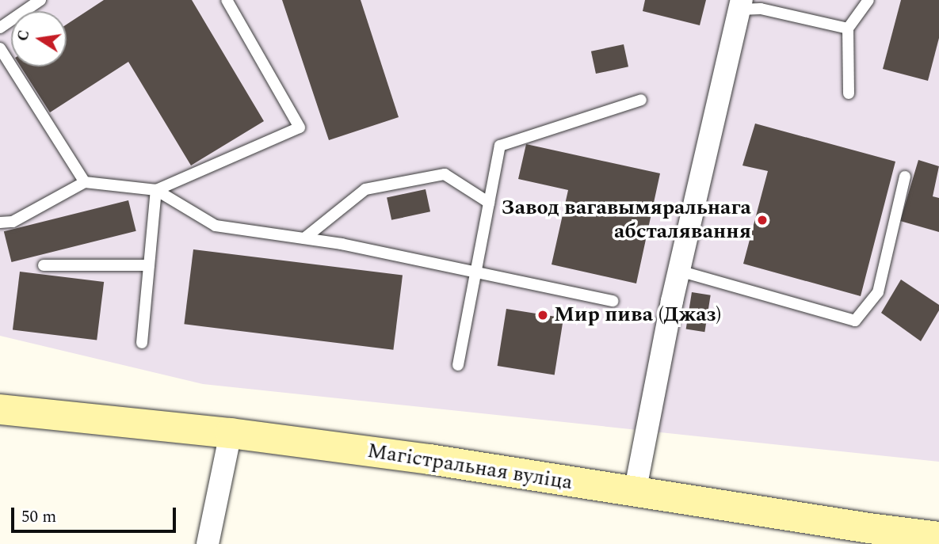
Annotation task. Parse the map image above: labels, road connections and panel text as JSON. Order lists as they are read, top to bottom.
{
  "streets": {
    "main road": ["Магістральная вуліца"]
  },
  "places": ["Завод вагавымяральнага абсталявання", "Мир пива (Джаз)"],
  "scale_bar": "50 m",
  "north": "left"
}
